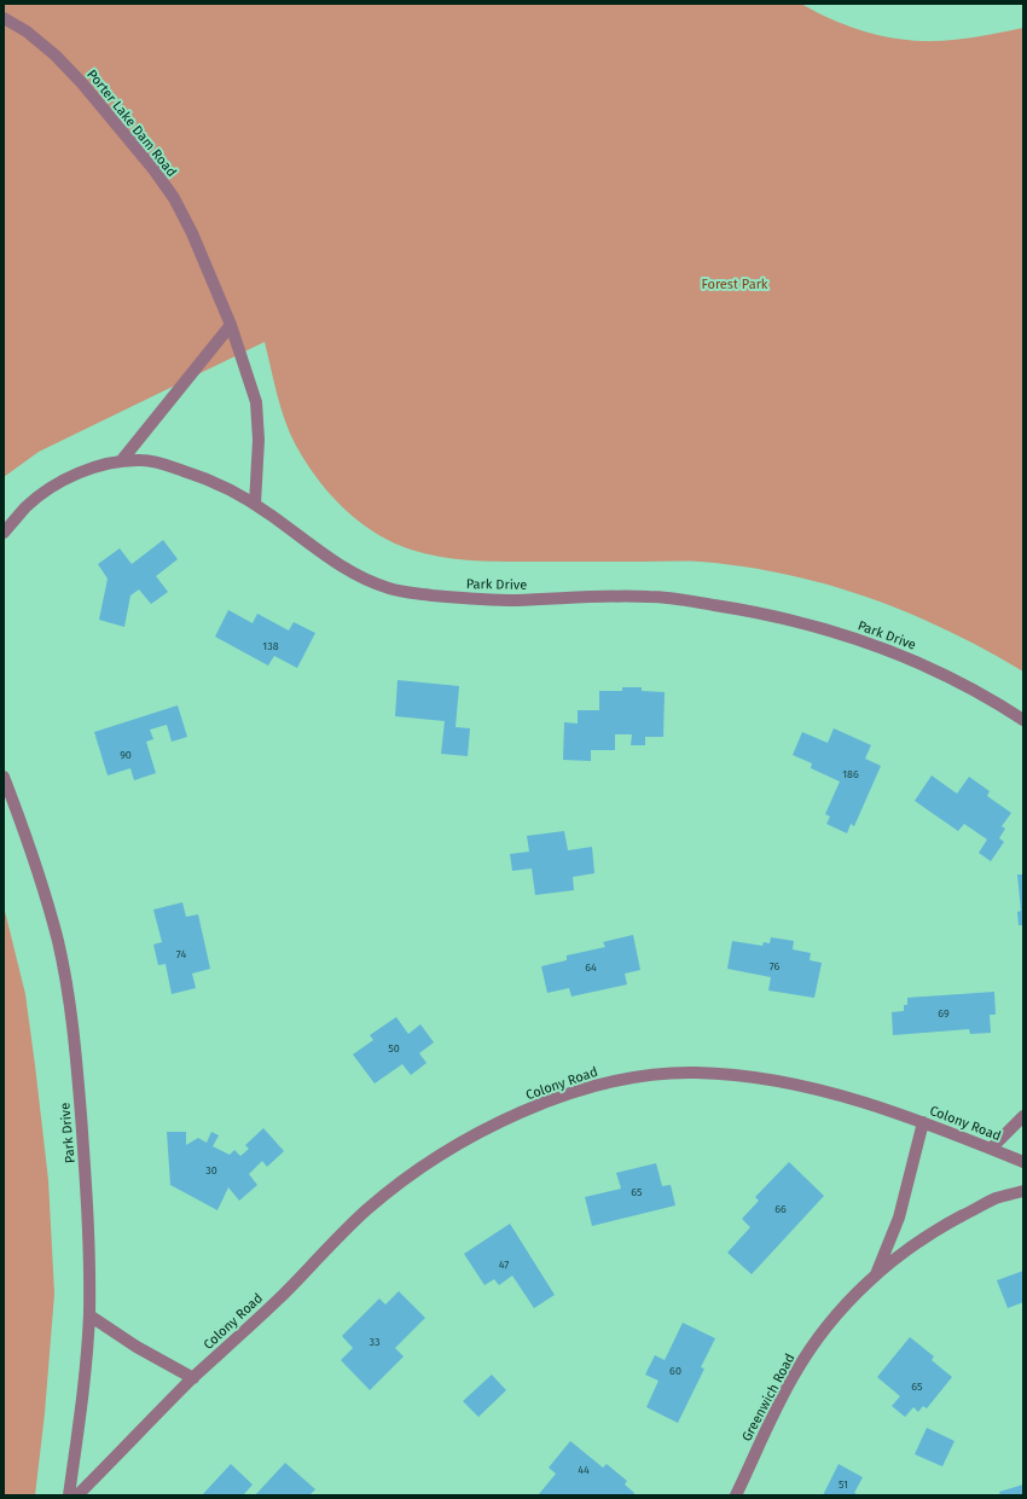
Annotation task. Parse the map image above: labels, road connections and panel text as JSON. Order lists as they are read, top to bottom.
{
  "streets": {
    "street": [
      "Porter Lake Dam Road",
      "Park Drive",
      "Colony Road",
      "Greenwich Road"
    ]
  },
  "crossings": [
    ["Porter Lake Dam Road", "Park Drive"],
    ["Colony Road", "Greenwich Road"]
  ],
  "parks": ["Forest Park"],
  "house_numbers": [
    "138",
    "90",
    "186",
    "74",
    "76",
    "64",
    "69",
    "50",
    "30",
    "65",
    "66",
    "47",
    "33",
    "60",
    "65",
    "44",
    "51"
  ]
}
